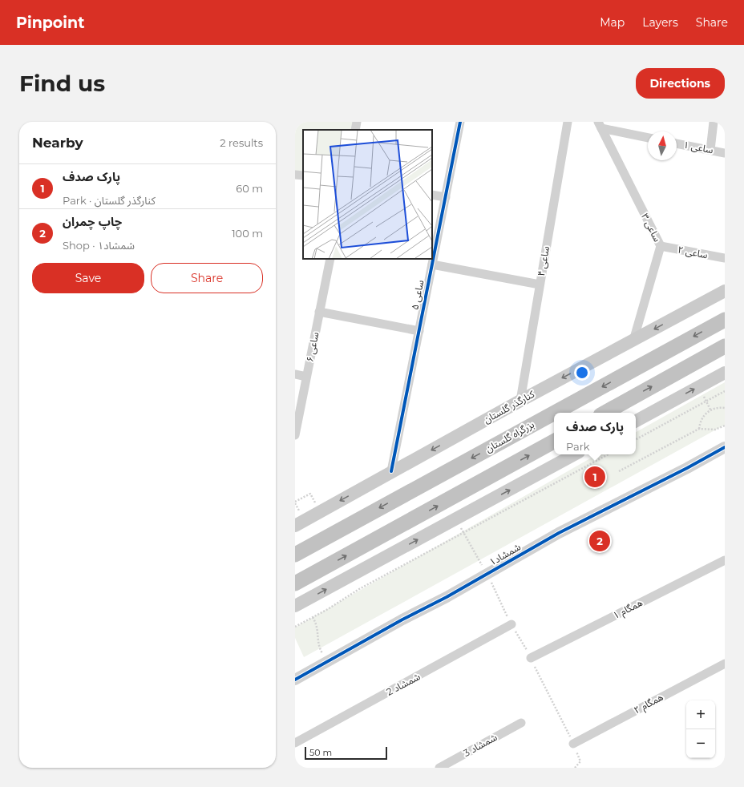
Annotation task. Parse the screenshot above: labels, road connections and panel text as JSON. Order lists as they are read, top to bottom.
{
  "streets": {
    "highway": ["بزرگراه گلستان"],
    "main road": ["کنارگذر گلستان"],
    "street": [
      "ساعی ۱",
      "ساعی ۳",
      "ساعی ۲",
      "ساعی ۴",
      "ساعی ۵",
      "ساعی ۶",
      "شمشاد۱",
      "همگام ۱",
      "شمشاد 2",
      "همگام ۲",
      "شمشاد 3"
    ]
  },
  "crossings": [
    ["ساعی ۳", "ساعی ۲"],
    ["ساعی ۳", "کنارگذر گلستان"],
    ["ساعی ۴", "کنارگذر گلستان"],
    ["ساعی ۵", "کنارگذر گلستان"]
  ],
  "scale_bar": "50 m",
  "north": "top",
  "page": {
    "header": "Pinpoint",
    "nav": ["Map", "Layers", "Share"],
    "buttons": [
      "Directions",
      ["Save", "Share"]
    ],
    "title": "Find us",
    "heading": ["Nearby", "2 results"],
    "list": [
      {
        "mark": "1",
        "name": "پارک صدف",
        "note": "Park · کنارگذر گلستان",
        "value": "60 m"
      },
      {
        "mark": "2",
        "name": "چاپ چمران",
        "note": "Shop · شمشاد۱",
        "value": "100 m"
      }
    ],
    "popup": ["پارک صدف", "Park"],
    "pins": ["1", "2"],
    "map_buttons": ["+", "−"],
    "scale": "50 m"
  }
}
